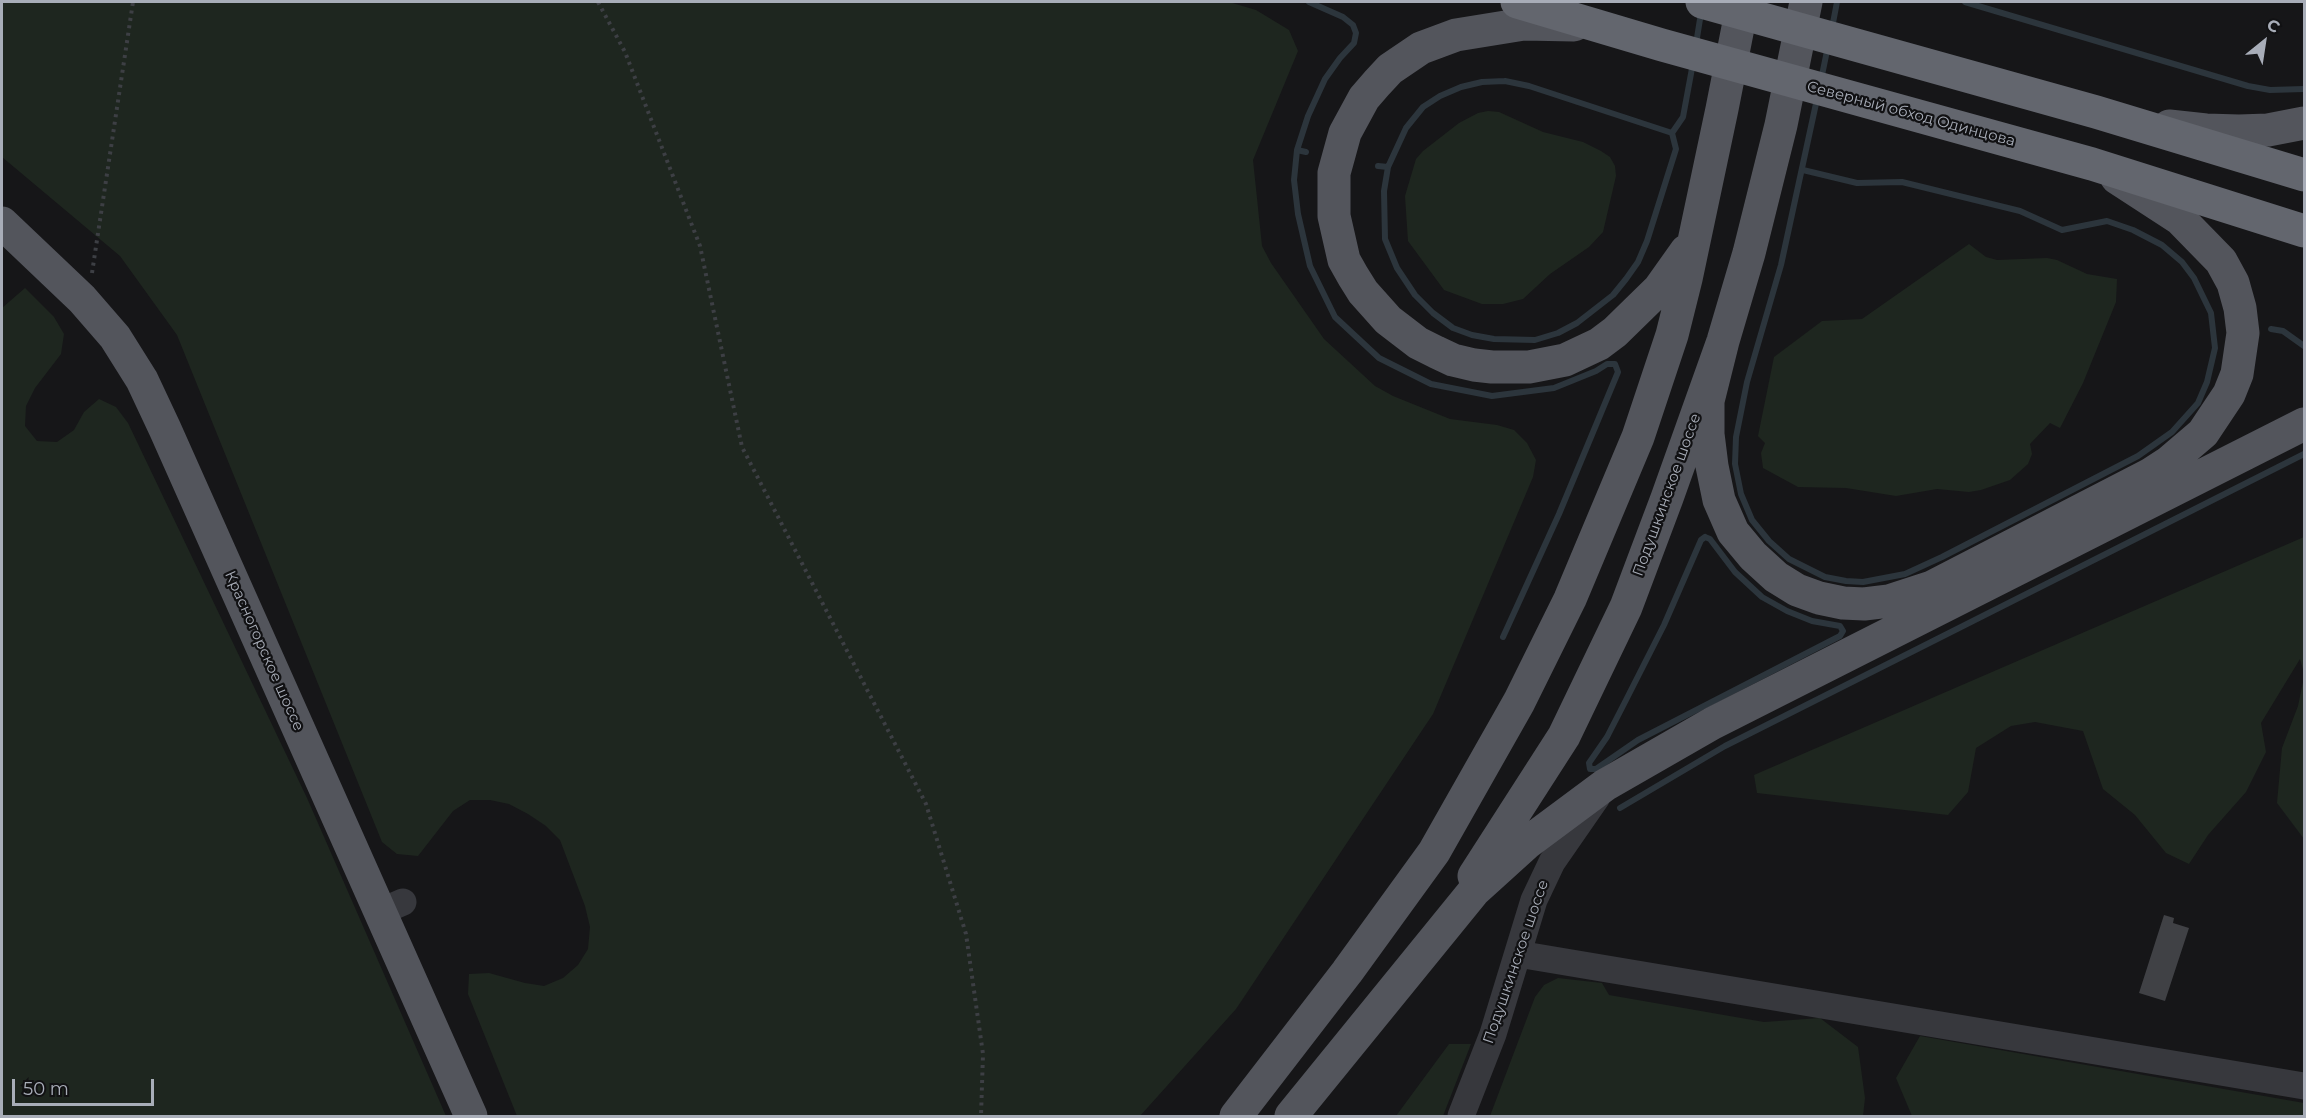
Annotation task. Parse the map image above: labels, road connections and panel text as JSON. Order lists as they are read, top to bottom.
{
  "streets": {
    "highway": ["Северный обход Одинцова"],
    "main road": ["Подушкинское шоссе", "Красногорское шоссе"]
  },
  "scale_bar": "50 m",
  "north": "top right"
}
